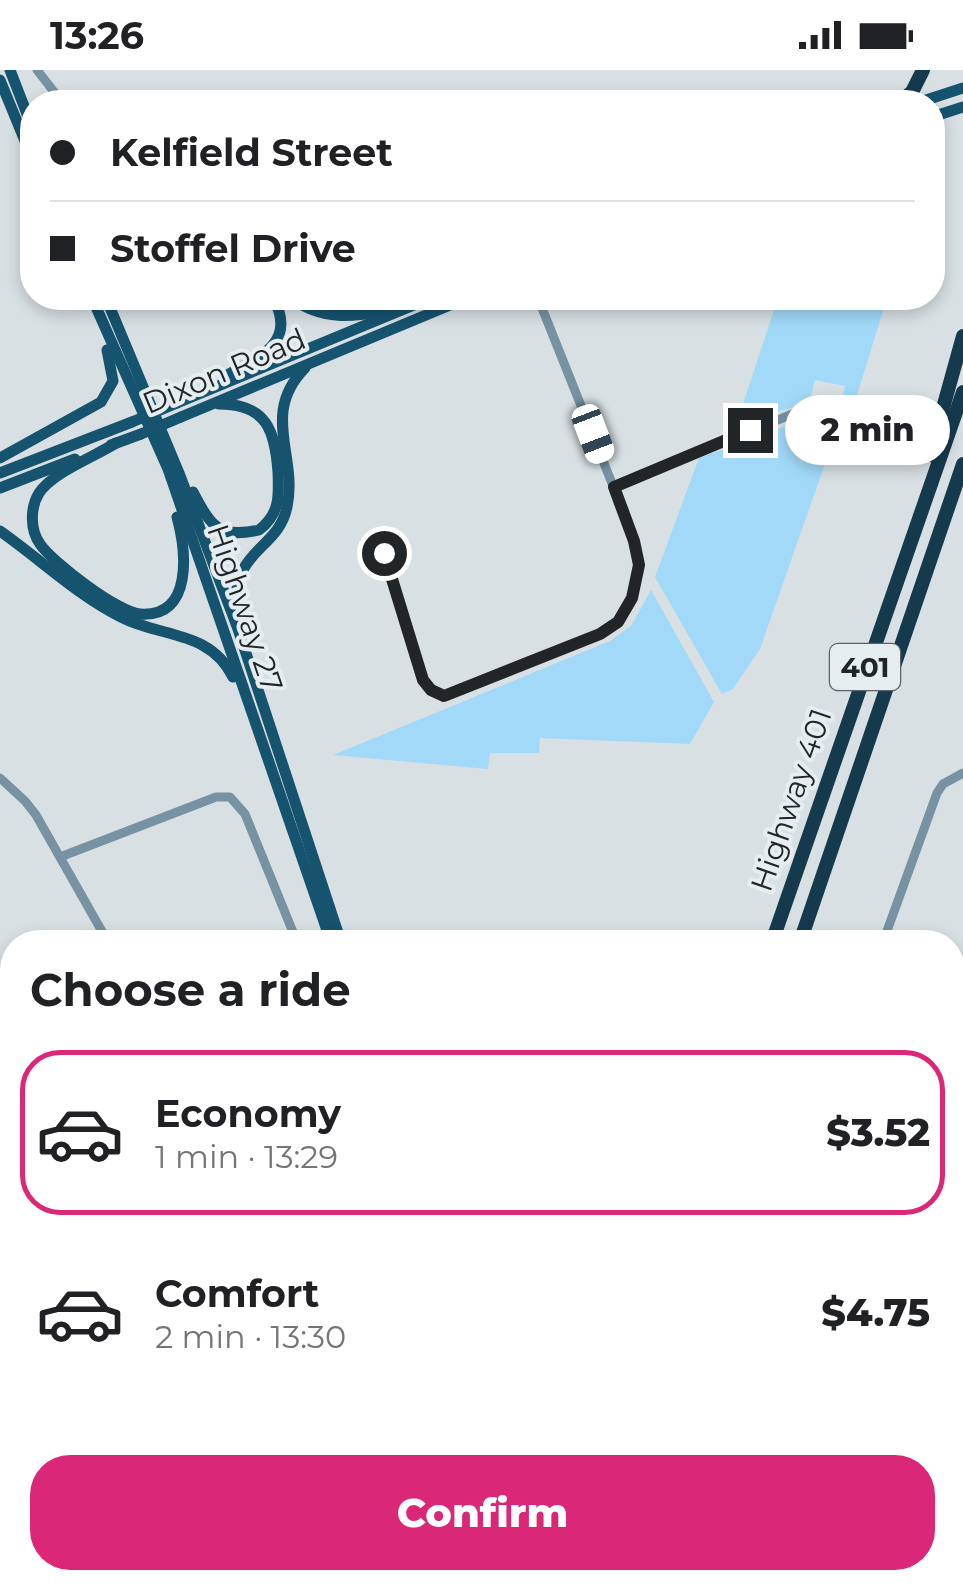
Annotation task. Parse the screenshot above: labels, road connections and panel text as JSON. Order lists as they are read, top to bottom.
{
  "streets": {
    "highway": ["401", "Highway 401"],
    "main road": ["Dixon Road", "Highway 27"]
  },
  "page": {
    "status": "13:26",
    "banner": ["Kelfield Street", "Stoffel Drive"],
    "bubble": "2 min",
    "heading": "Choose a ride",
    "list": [
      {
        "name": "Economy",
        "note": "1 min · 13:29",
        "value": "$3.52"
      },
      {
        "name": "Comfort",
        "note": "2 min · 13:30",
        "value": "$4.75"
      }
    ],
    "buttons": "Confirm"
  }
}
